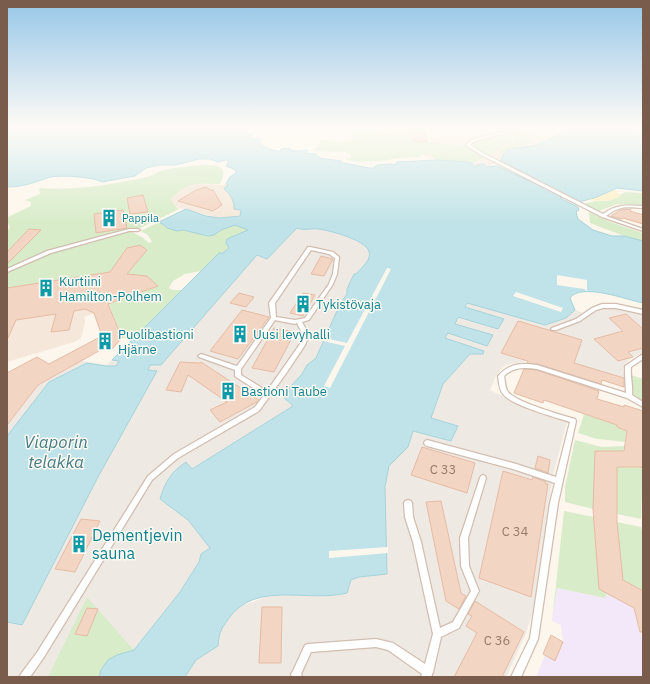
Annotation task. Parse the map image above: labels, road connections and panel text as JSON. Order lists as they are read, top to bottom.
{
  "water": ["Viaporin telakka"],
  "places": {
    "building": [
      "Pappila",
      "Kurtiini Hamilton-Polhem",
      "Tykistövaja",
      "Uusi levyhalli",
      "Puolibastioni Hjärne",
      "Bastioni Taube",
      "Dementjevin sauna"
    ]
  },
  "house_numbers": ["C 33", "C 34", "C 36"]
}
